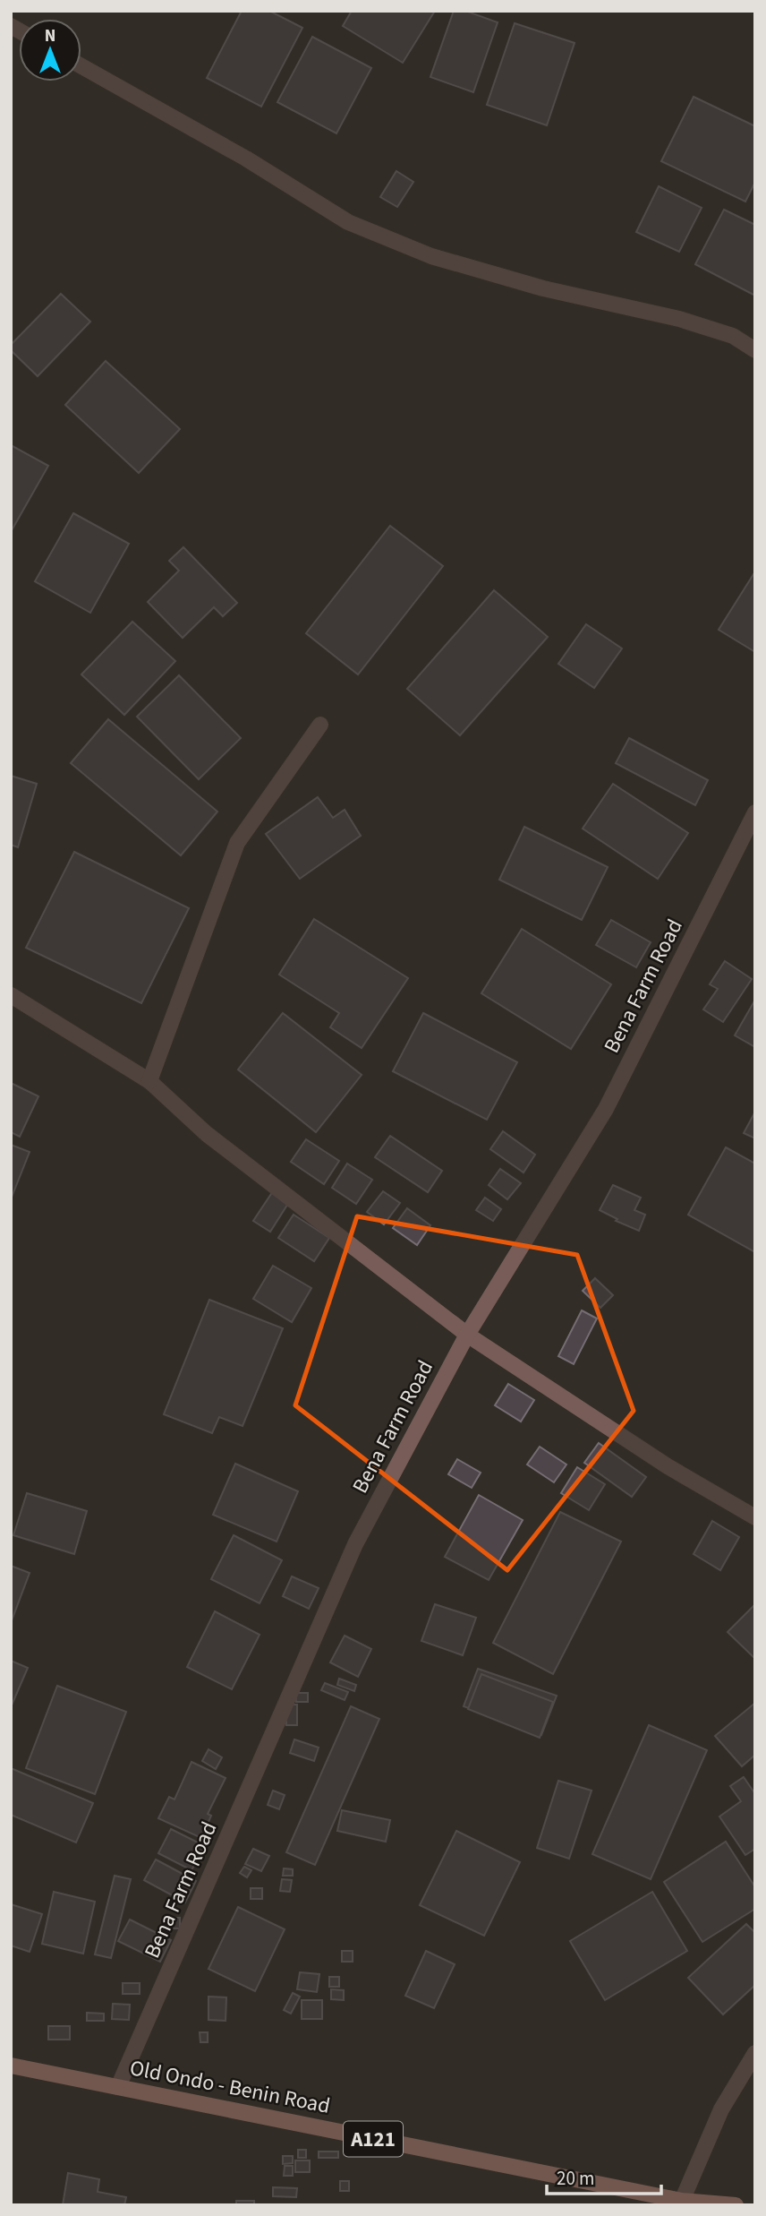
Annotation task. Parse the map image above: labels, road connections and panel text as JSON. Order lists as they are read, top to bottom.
{
  "streets": {
    "main road": ["Old Ondo - Benin Road", "A121"],
    "street": ["Bena Farm Road"]
  },
  "crossings": [
    ["Bena Farm Road", "Old Ondo - Benin Road"]
  ],
  "scale_bar": "20 m",
  "north": "top"
}
